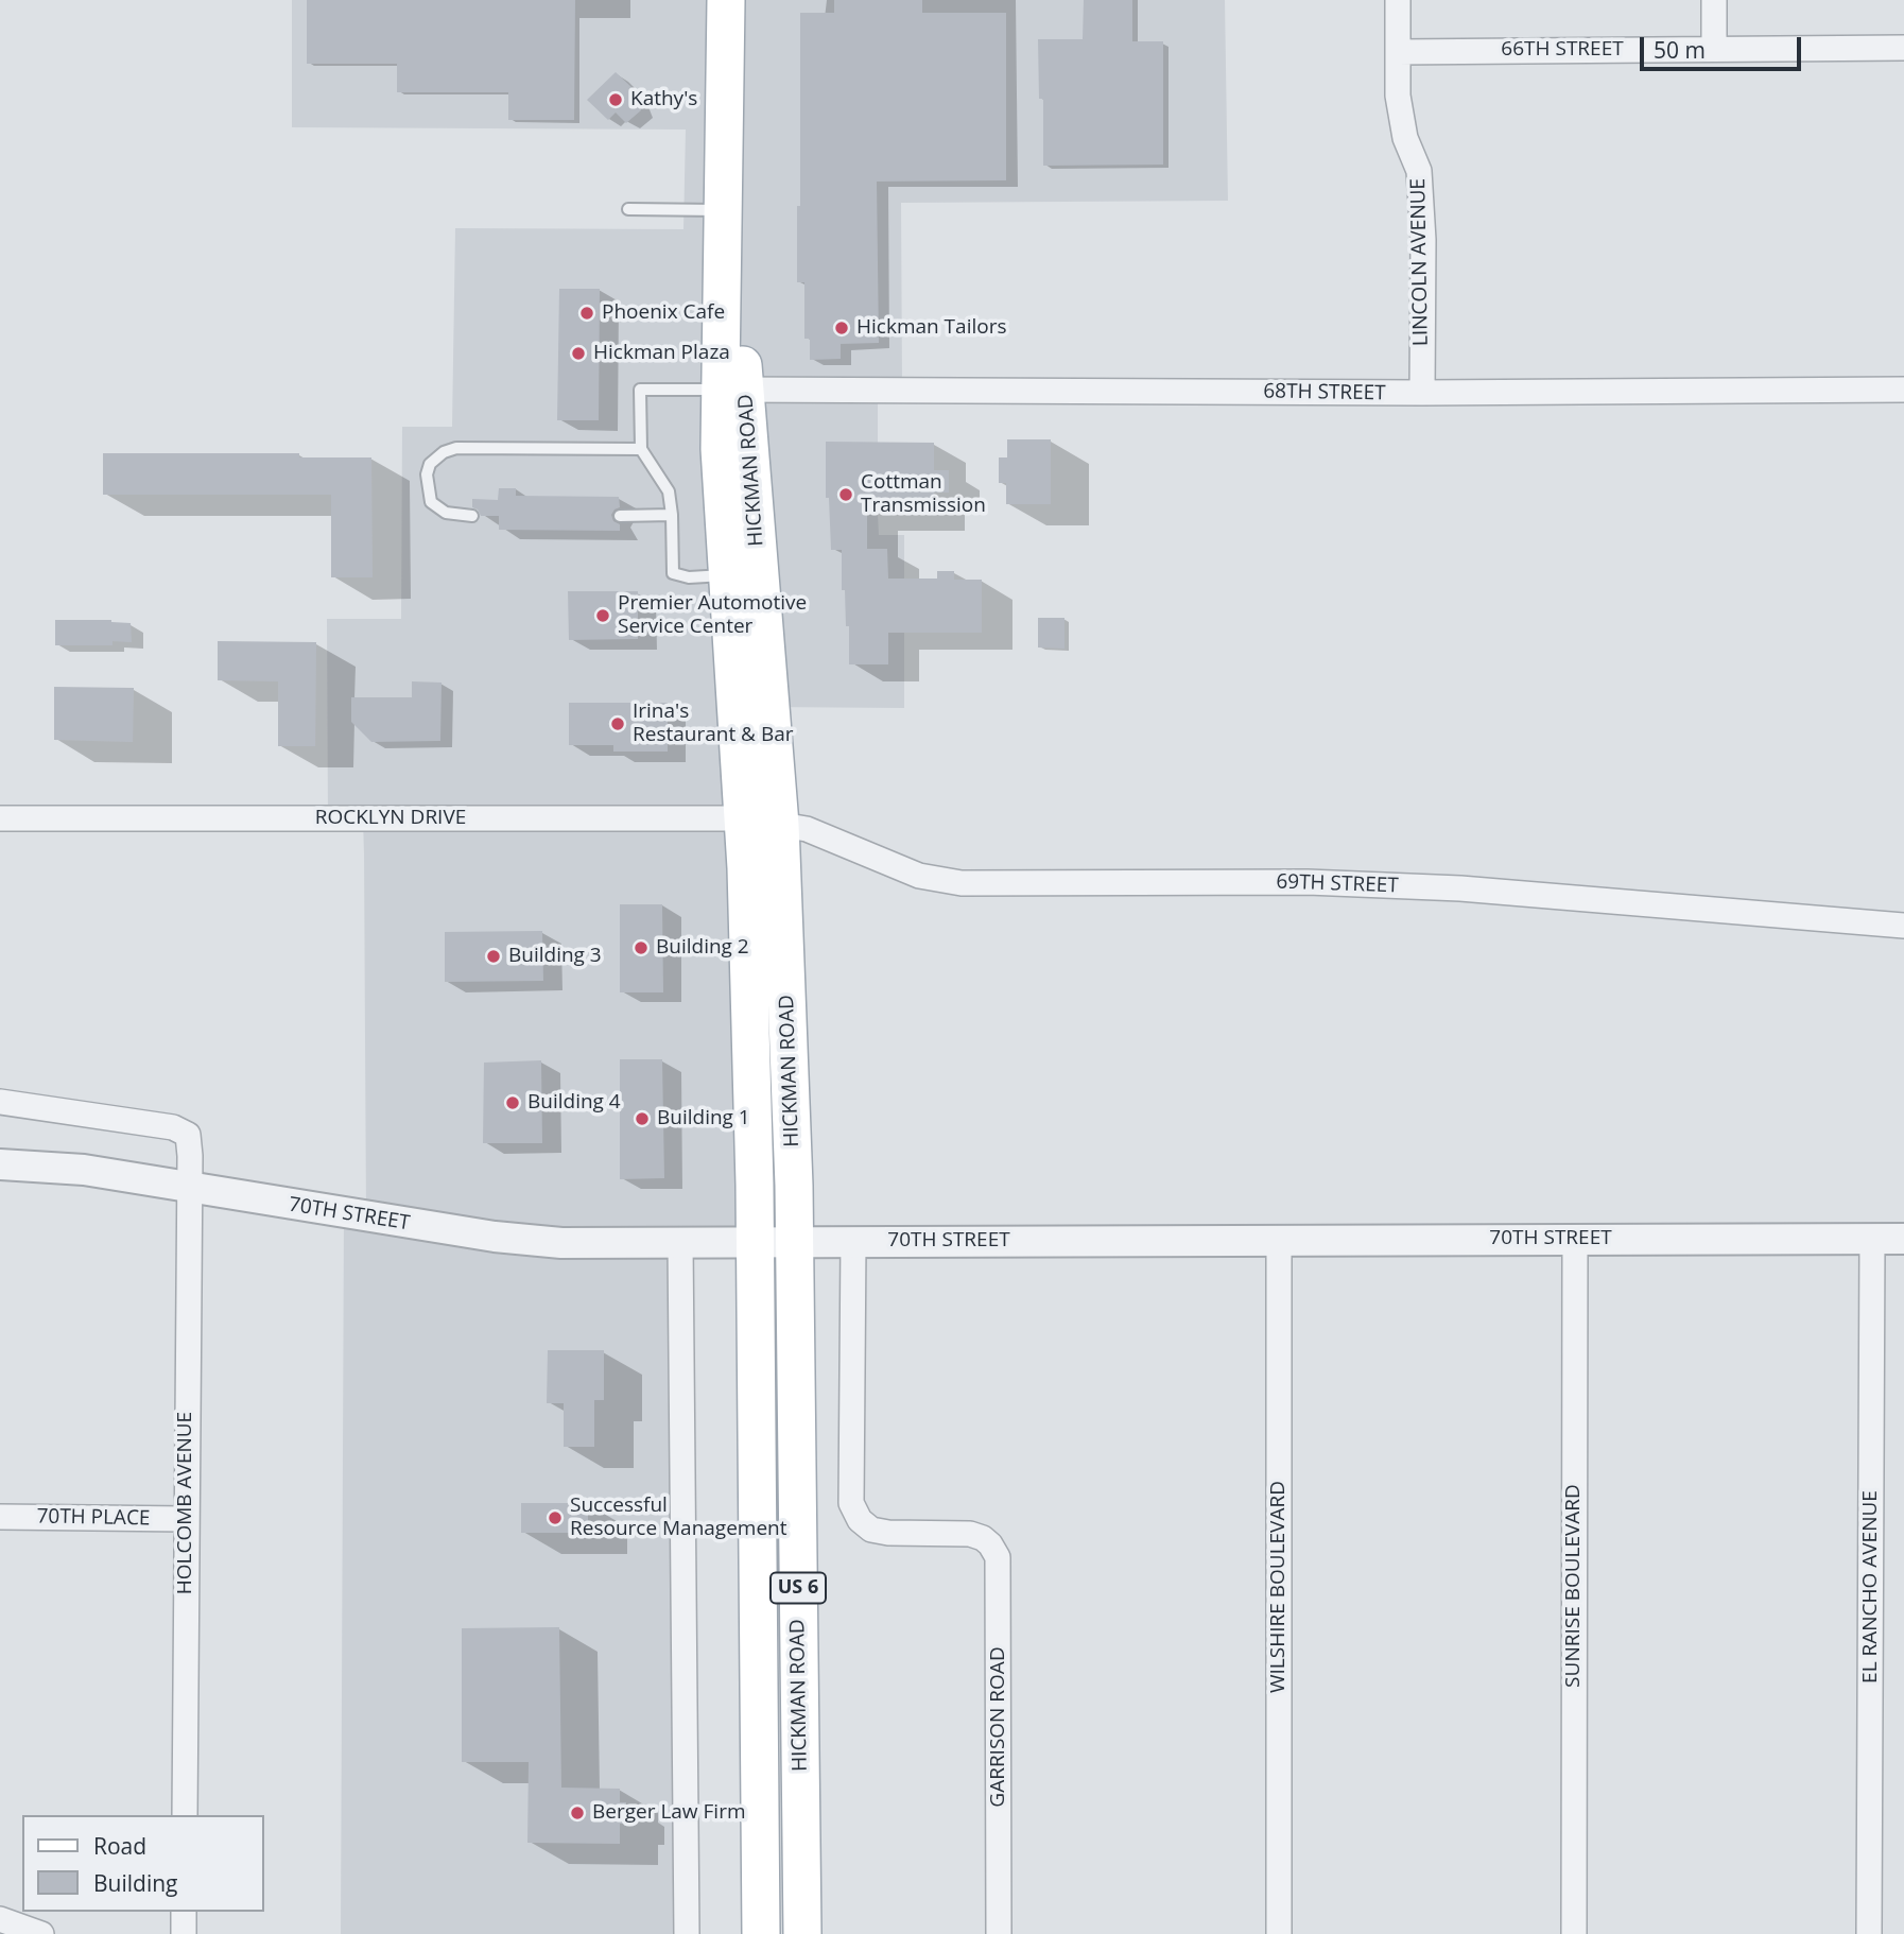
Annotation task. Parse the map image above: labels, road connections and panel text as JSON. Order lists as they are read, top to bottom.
{
  "streets": {
    "main road": ["HICKMAN ROAD", "US 6"],
    "street": [
      "66TH STREET",
      "LINCOLN AVENUE",
      "68TH STREET",
      "ROCKLYN DRIVE",
      "69TH STREET",
      "70TH STREET",
      "HOLCOMB AVENUE",
      "70TH PLACE",
      "SUNRISE BOULEVARD",
      "WILSHIRE BOULEVARD",
      "EL RANCHO AVENUE",
      "GARRISON ROAD"
    ]
  },
  "crossings": [
    ["66TH STREET", "LINCOLN AVENUE"],
    ["LINCOLN AVENUE", "68TH STREET"],
    ["68TH STREET", "HICKMAN ROAD"],
    ["HICKMAN ROAD", "ROCKLYN DRIVE"],
    ["HICKMAN ROAD", "69TH STREET"],
    ["HICKMAN ROAD", "70TH STREET"],
    ["ROCKLYN DRIVE", "69TH STREET"],
    ["70TH STREET", "HOLCOMB AVENUE"],
    ["70TH STREET", "SUNRISE BOULEVARD"],
    ["70TH STREET", "WILSHIRE BOULEVARD"],
    ["70TH STREET", "EL RANCHO AVENUE"],
    ["70TH STREET", "GARRISON ROAD"],
    ["HOLCOMB AVENUE", "70TH PLACE"]
  ],
  "places": [
    "Kathy's",
    "Phoenix Cafe",
    "Hickman Tailors",
    "Hickman Plaza",
    "Cottman Transmission",
    "Premier Automotive Service Center",
    "Irina's Restaurant & Bar",
    "Building 2",
    "Building 3",
    "Building 4",
    "Building 1",
    "Successful Resource Management",
    "Berger Law Firm"
  ],
  "legend": ["Road", "Building"],
  "scale_bar": "50 m"
}
